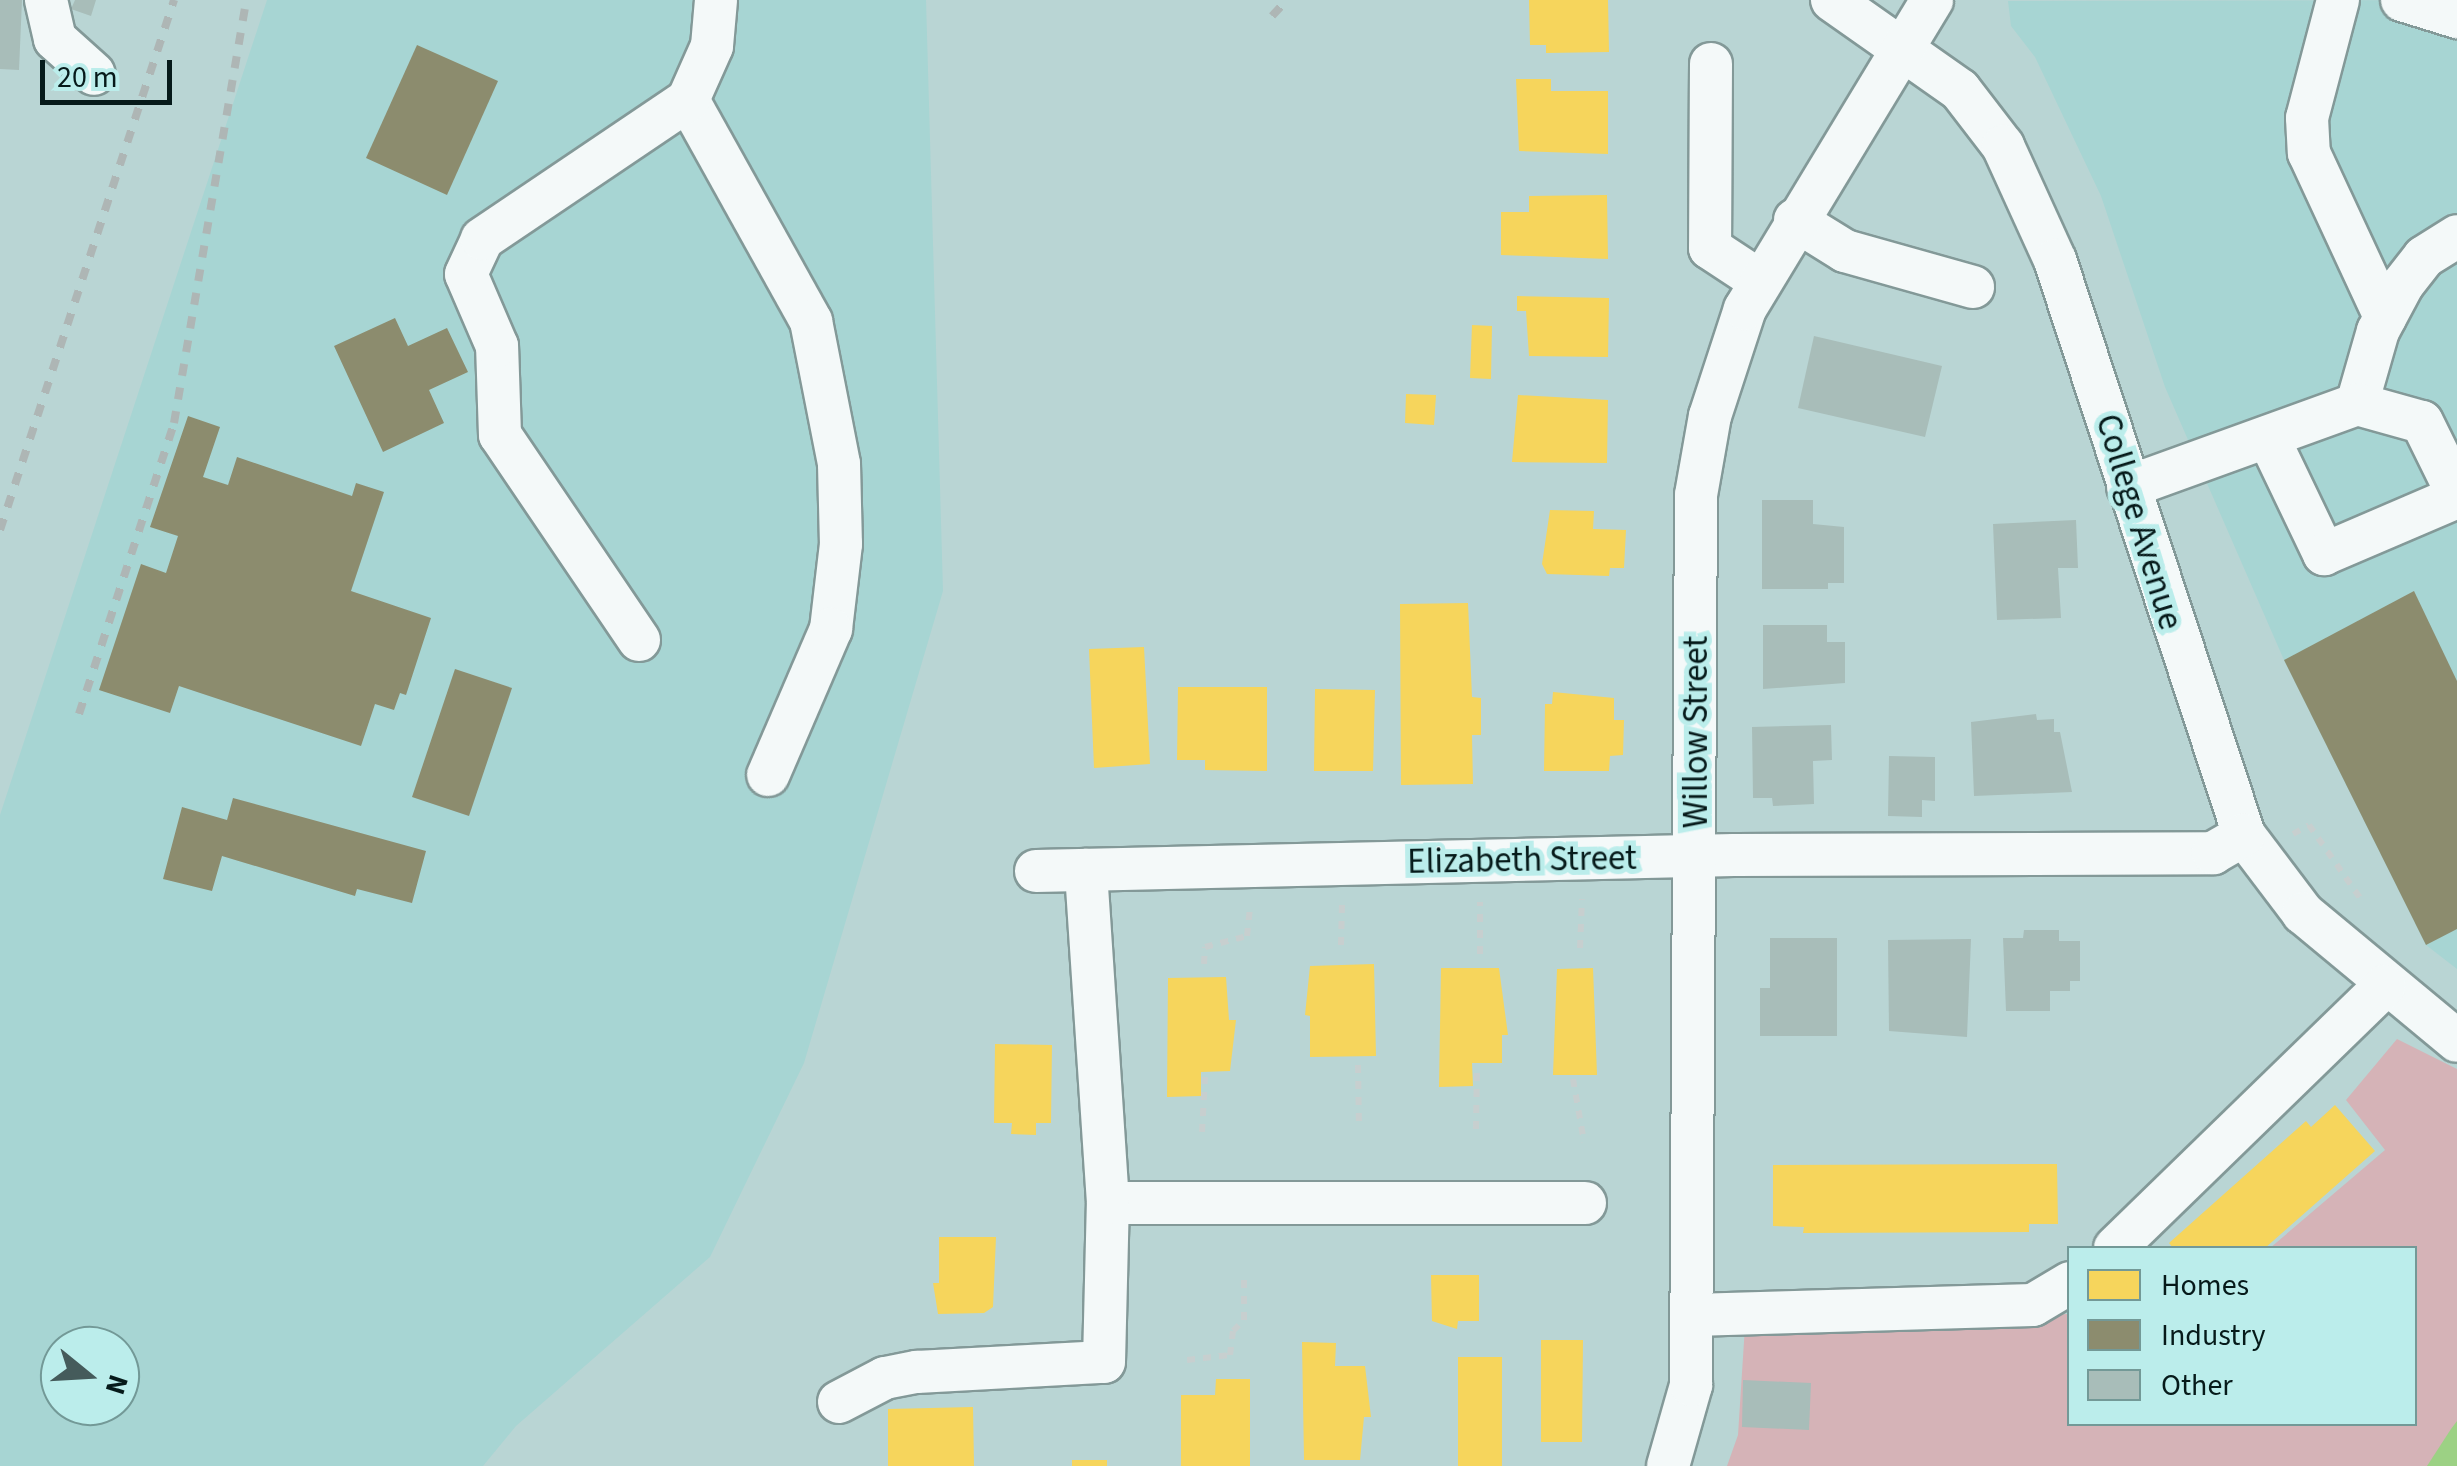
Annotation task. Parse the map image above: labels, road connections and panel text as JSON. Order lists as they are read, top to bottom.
{
  "streets": {
    "street": ["College Avenue", "Willow Street", "Elizabeth Street"]
  },
  "crossings": [
    ["College Avenue", "Willow Street"],
    ["College Avenue", "Elizabeth Street"],
    ["Willow Street", "Elizabeth Street"]
  ],
  "legend": ["Homes", "Industry", "Other"],
  "scale_bar": "20 m",
  "north": "right"
}
